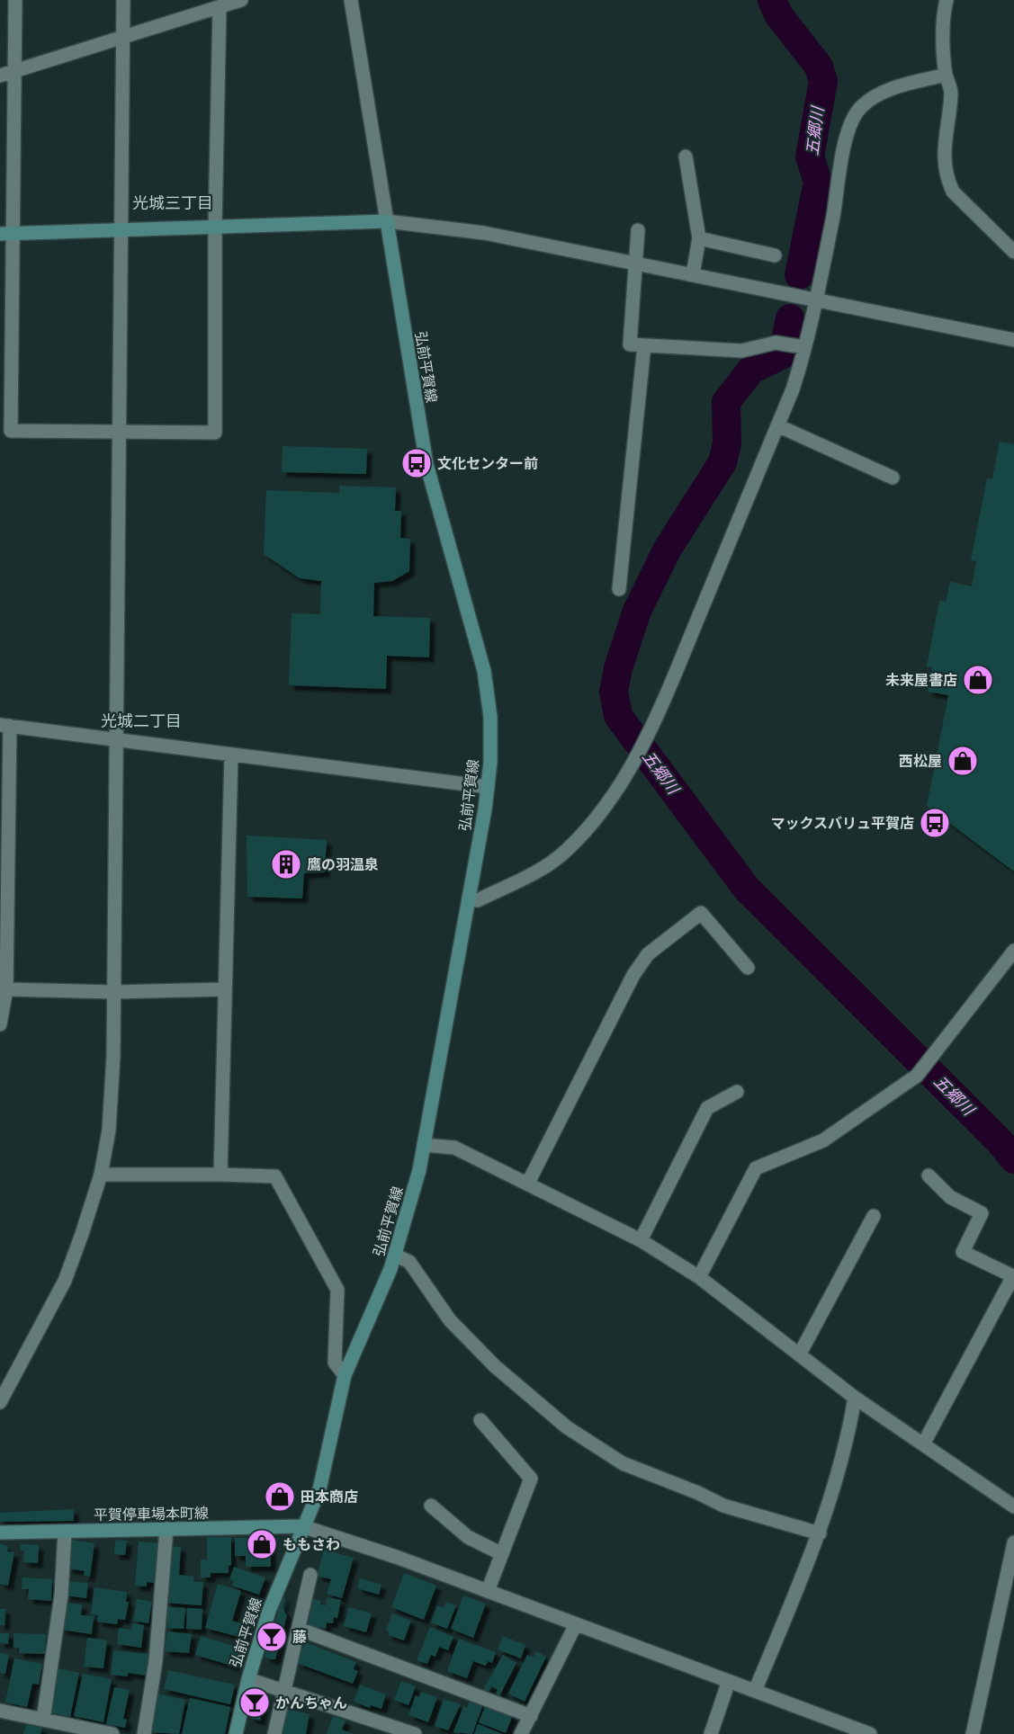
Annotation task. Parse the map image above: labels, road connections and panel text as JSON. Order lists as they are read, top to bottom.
{
  "streets": {
    "main road": ["弘前平賀線", "平賀停車場本町線"]
  },
  "crossings": [
    ["弘前平賀線", "平賀停車場本町線"]
  ],
  "districts": ["光城三丁目", "光城二丁目"],
  "water": ["五郷川"],
  "places": {
    "bus stop": ["文化センター前", "マックスバリュ平賀店"],
    "shop": [
      "未来屋書店",
      "西松屋",
      "田本商店",
      "ももさわ"
    ],
    "building": ["鷹の羽温泉"],
    "bar": ["藤", "かんちゃん"]
  }
}
